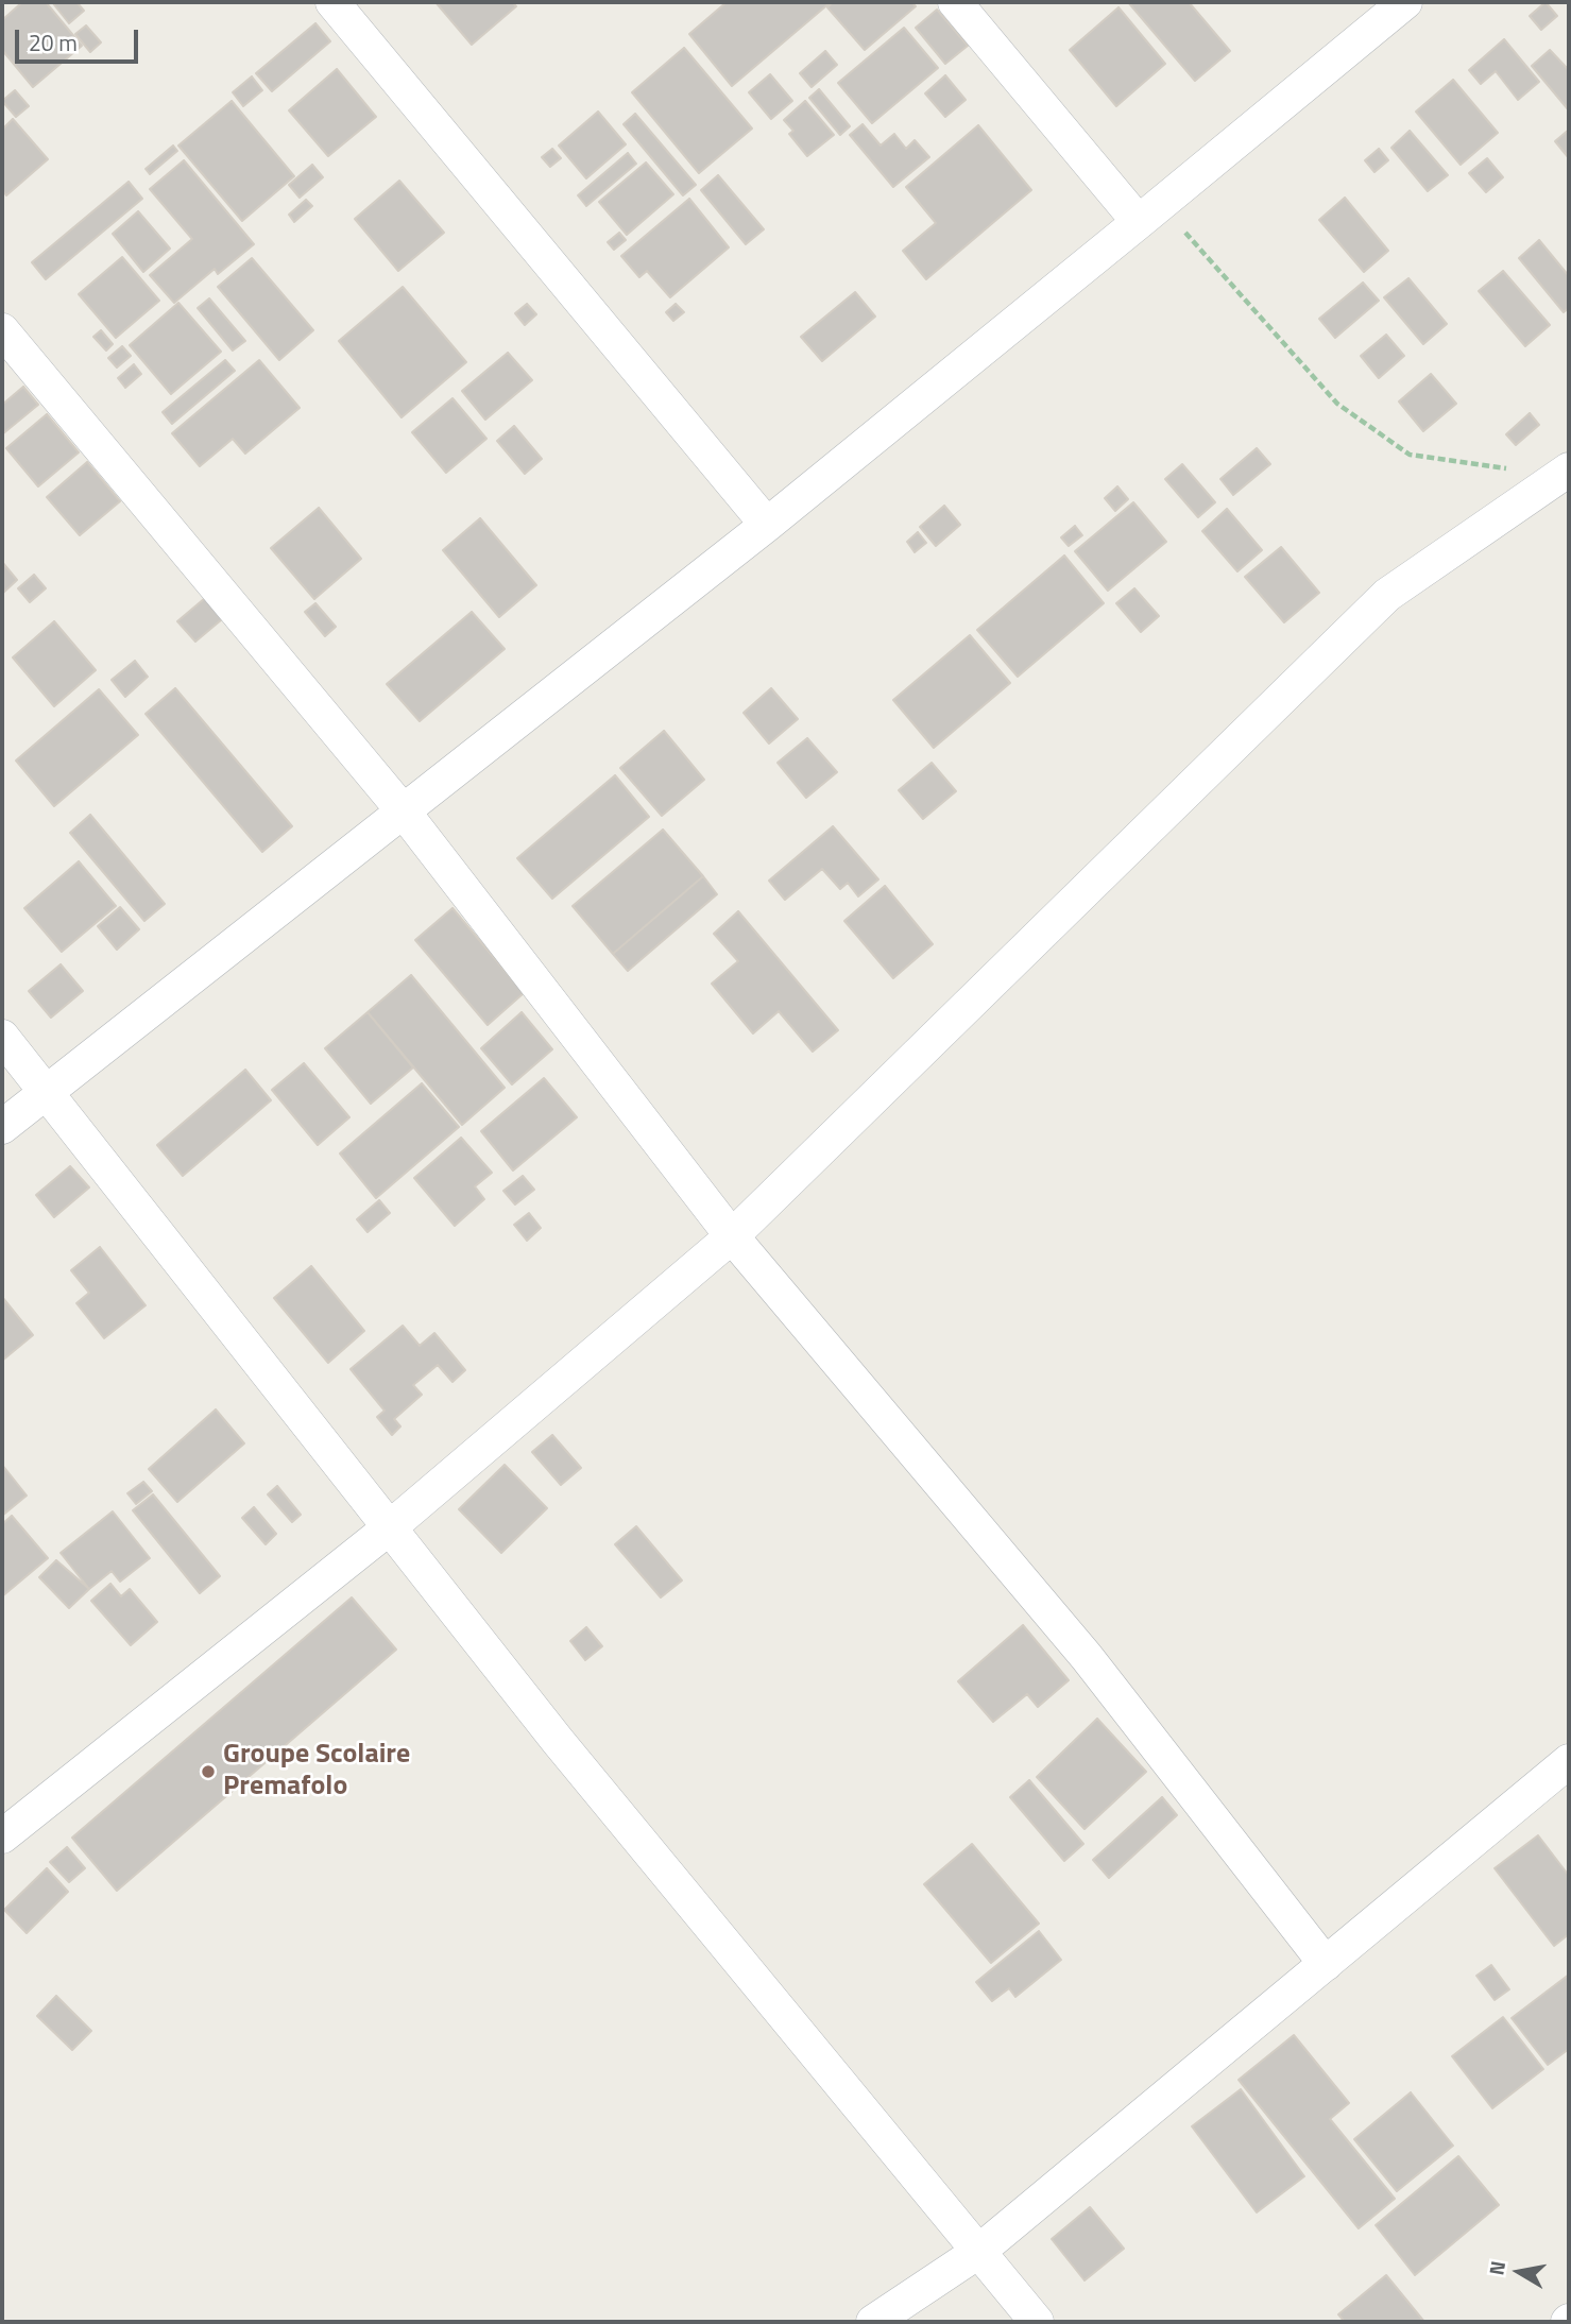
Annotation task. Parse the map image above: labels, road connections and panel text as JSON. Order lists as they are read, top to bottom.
{
  "places": ["Groupe Scolaire Premafolo"],
  "scale_bar": "20 m",
  "north": "left"
}
